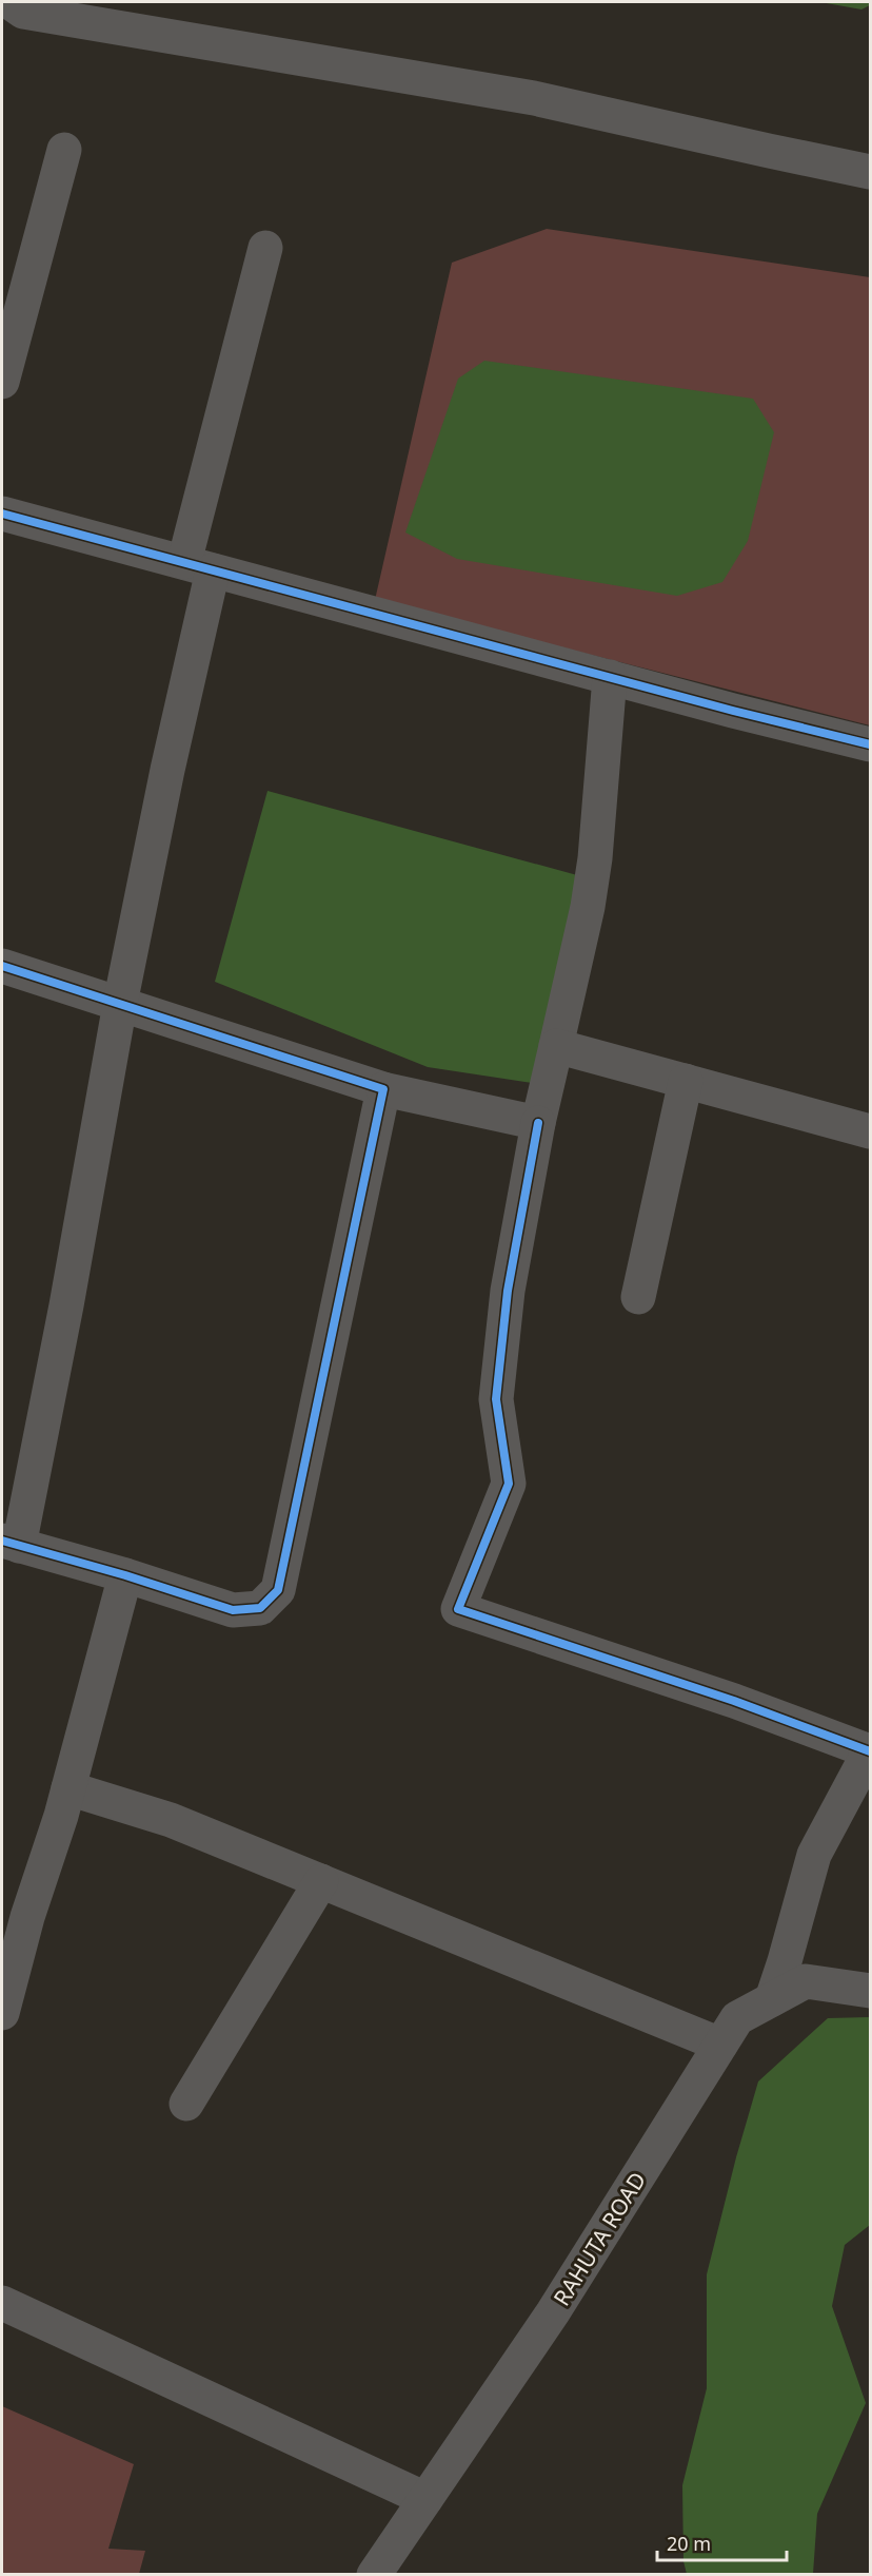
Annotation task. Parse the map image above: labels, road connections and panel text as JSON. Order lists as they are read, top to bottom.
{
  "streets": {
    "street": ["RAHUTA ROAD"]
  },
  "scale_bar": "20 m"
}
